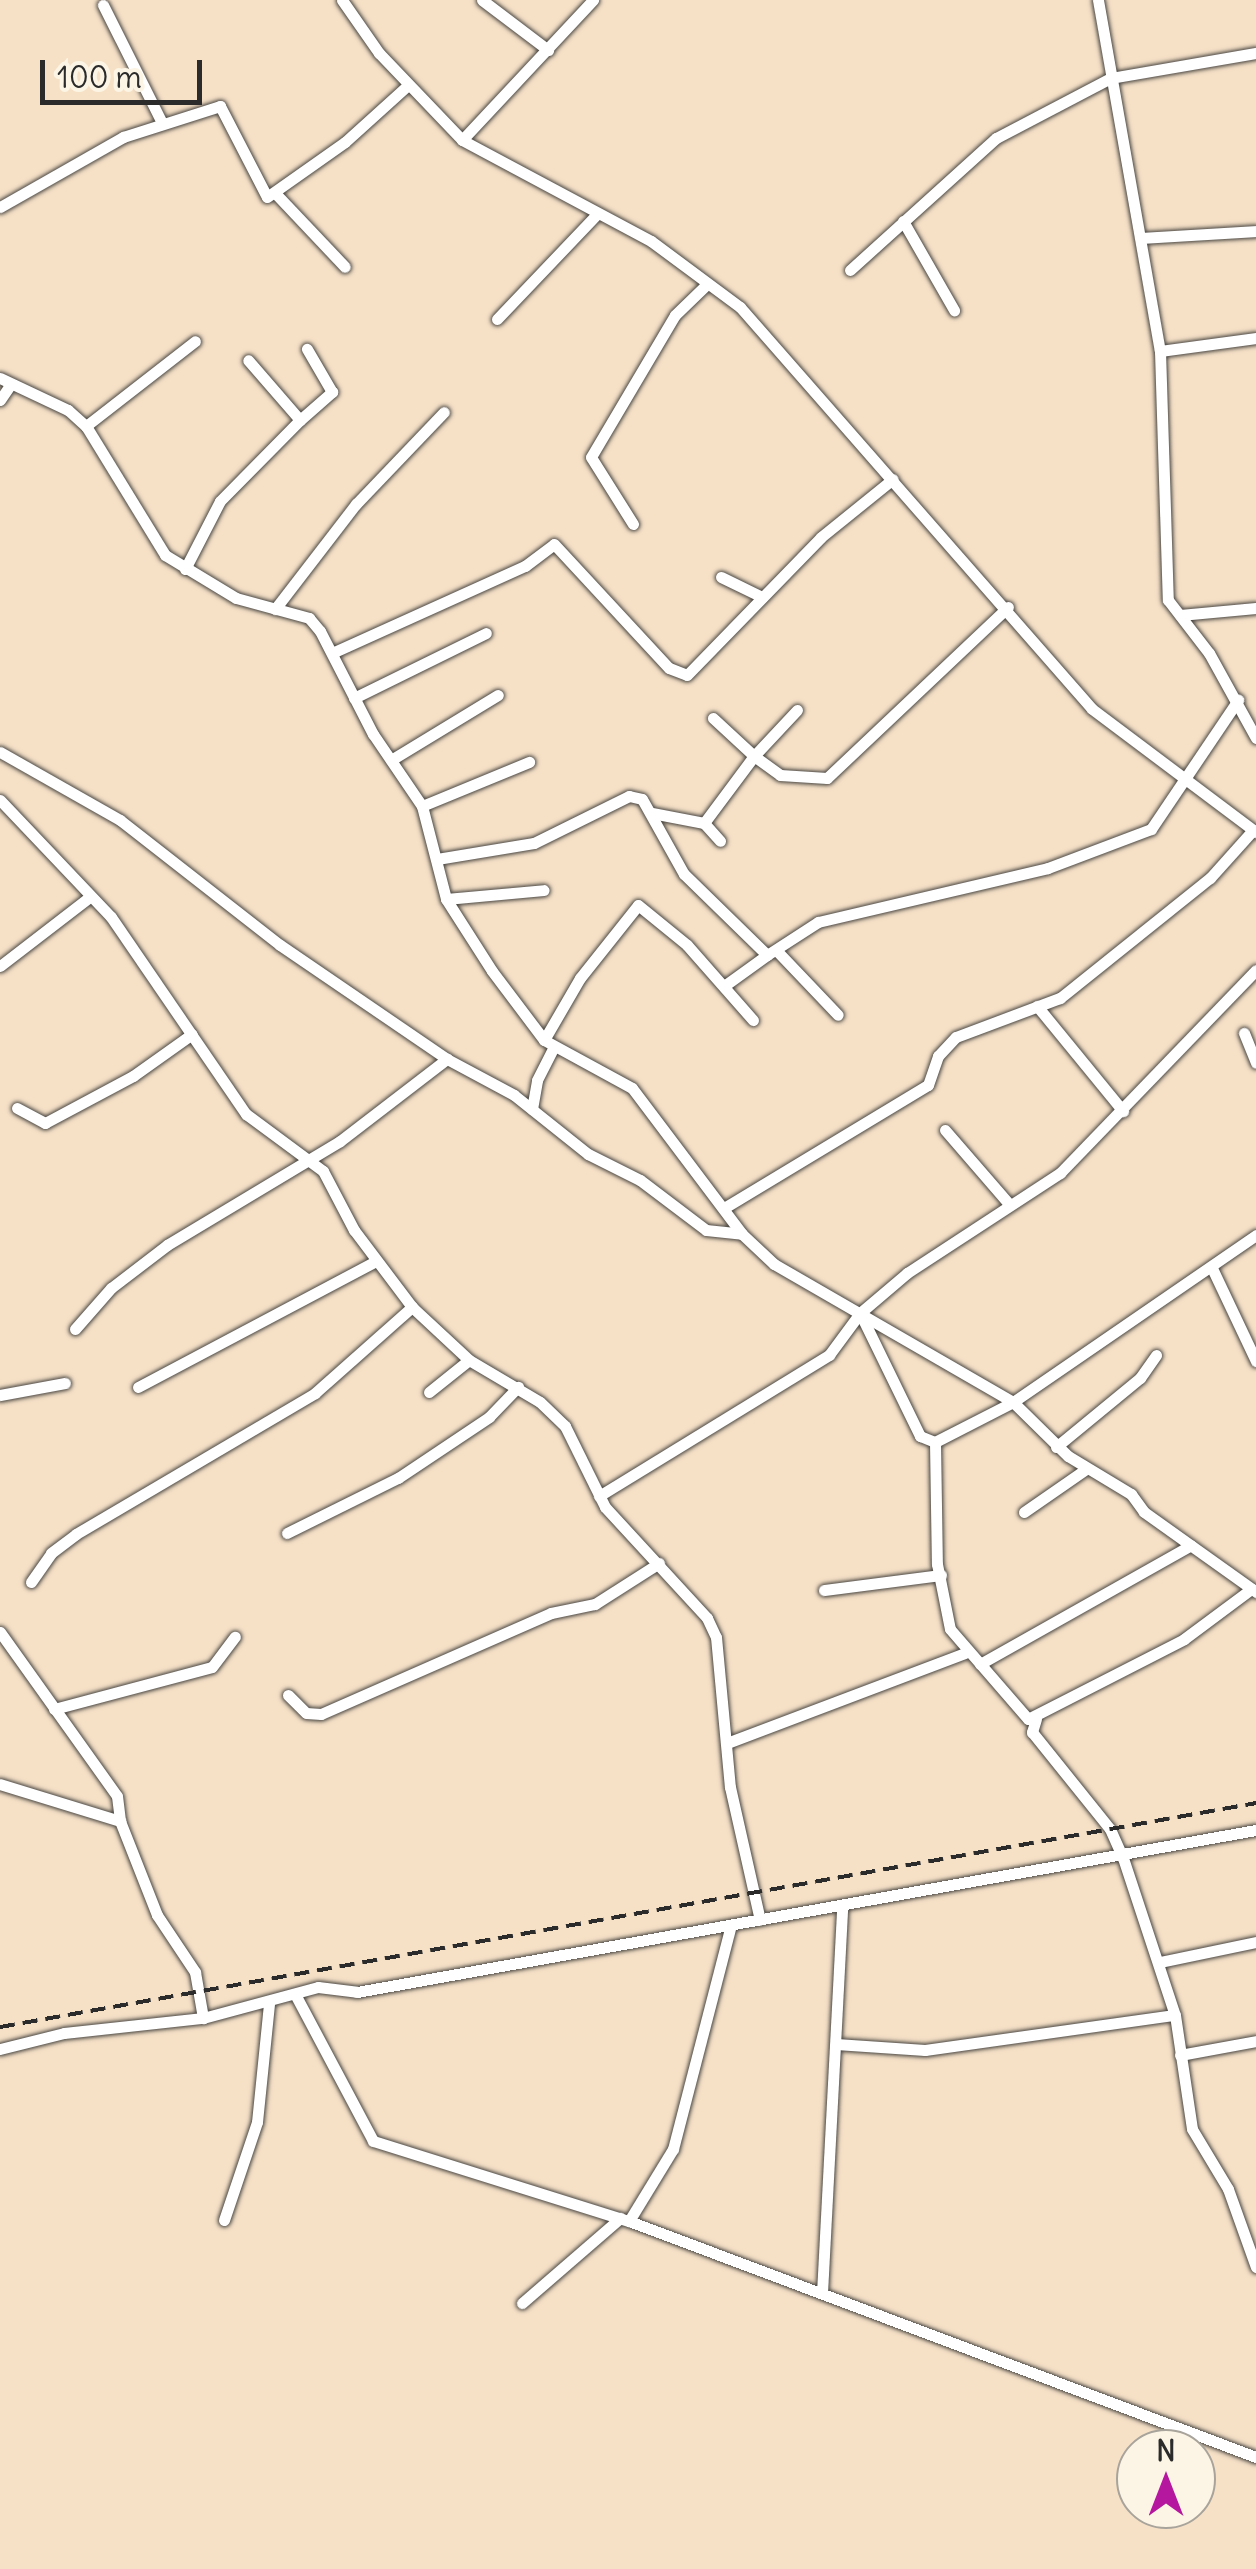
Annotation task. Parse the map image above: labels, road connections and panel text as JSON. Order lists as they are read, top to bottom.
{
  "scale_bar": "100 m",
  "north": "top"
}
